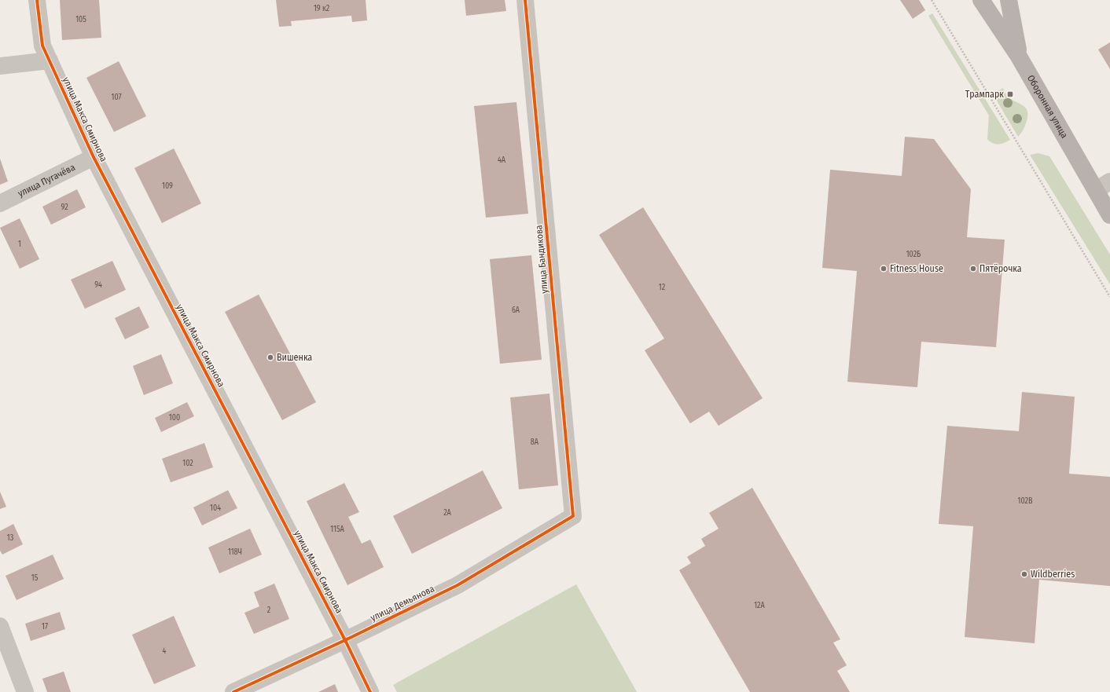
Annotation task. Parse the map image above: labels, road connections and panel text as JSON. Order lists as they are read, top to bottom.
{
  "streets": {
    "main road": ["Оборонная улица"],
    "street": [
      "улица Макса Смирнова",
      "улица Пугачёва",
      "улица Бандикова",
      "улица Демьянова"
    ]
  },
  "crossings": [
    ["улица Макса Смирнова", "улица Пугачёва"],
    ["улица Макса Смирнова", "улица Демьянова"],
    ["улица Бандикова", "улица Демьянова"]
  ],
  "places": {
    "transit": ["Трампарк"],
    "other": [
      "Fitness House",
      "Пятёрочка",
      "Вишенка",
      "Wildberries"
    ]
  },
  "house_numbers": [
    "19 к2",
    "105",
    "107",
    "4А",
    "109",
    "92",
    "1",
    "102Б",
    "94",
    "12",
    "6А",
    "100",
    "8А",
    "102",
    "102В",
    "104",
    "2А",
    "115А",
    "13",
    "118Ч",
    "15",
    "12А",
    "2",
    "17",
    "4"
  ]
}
